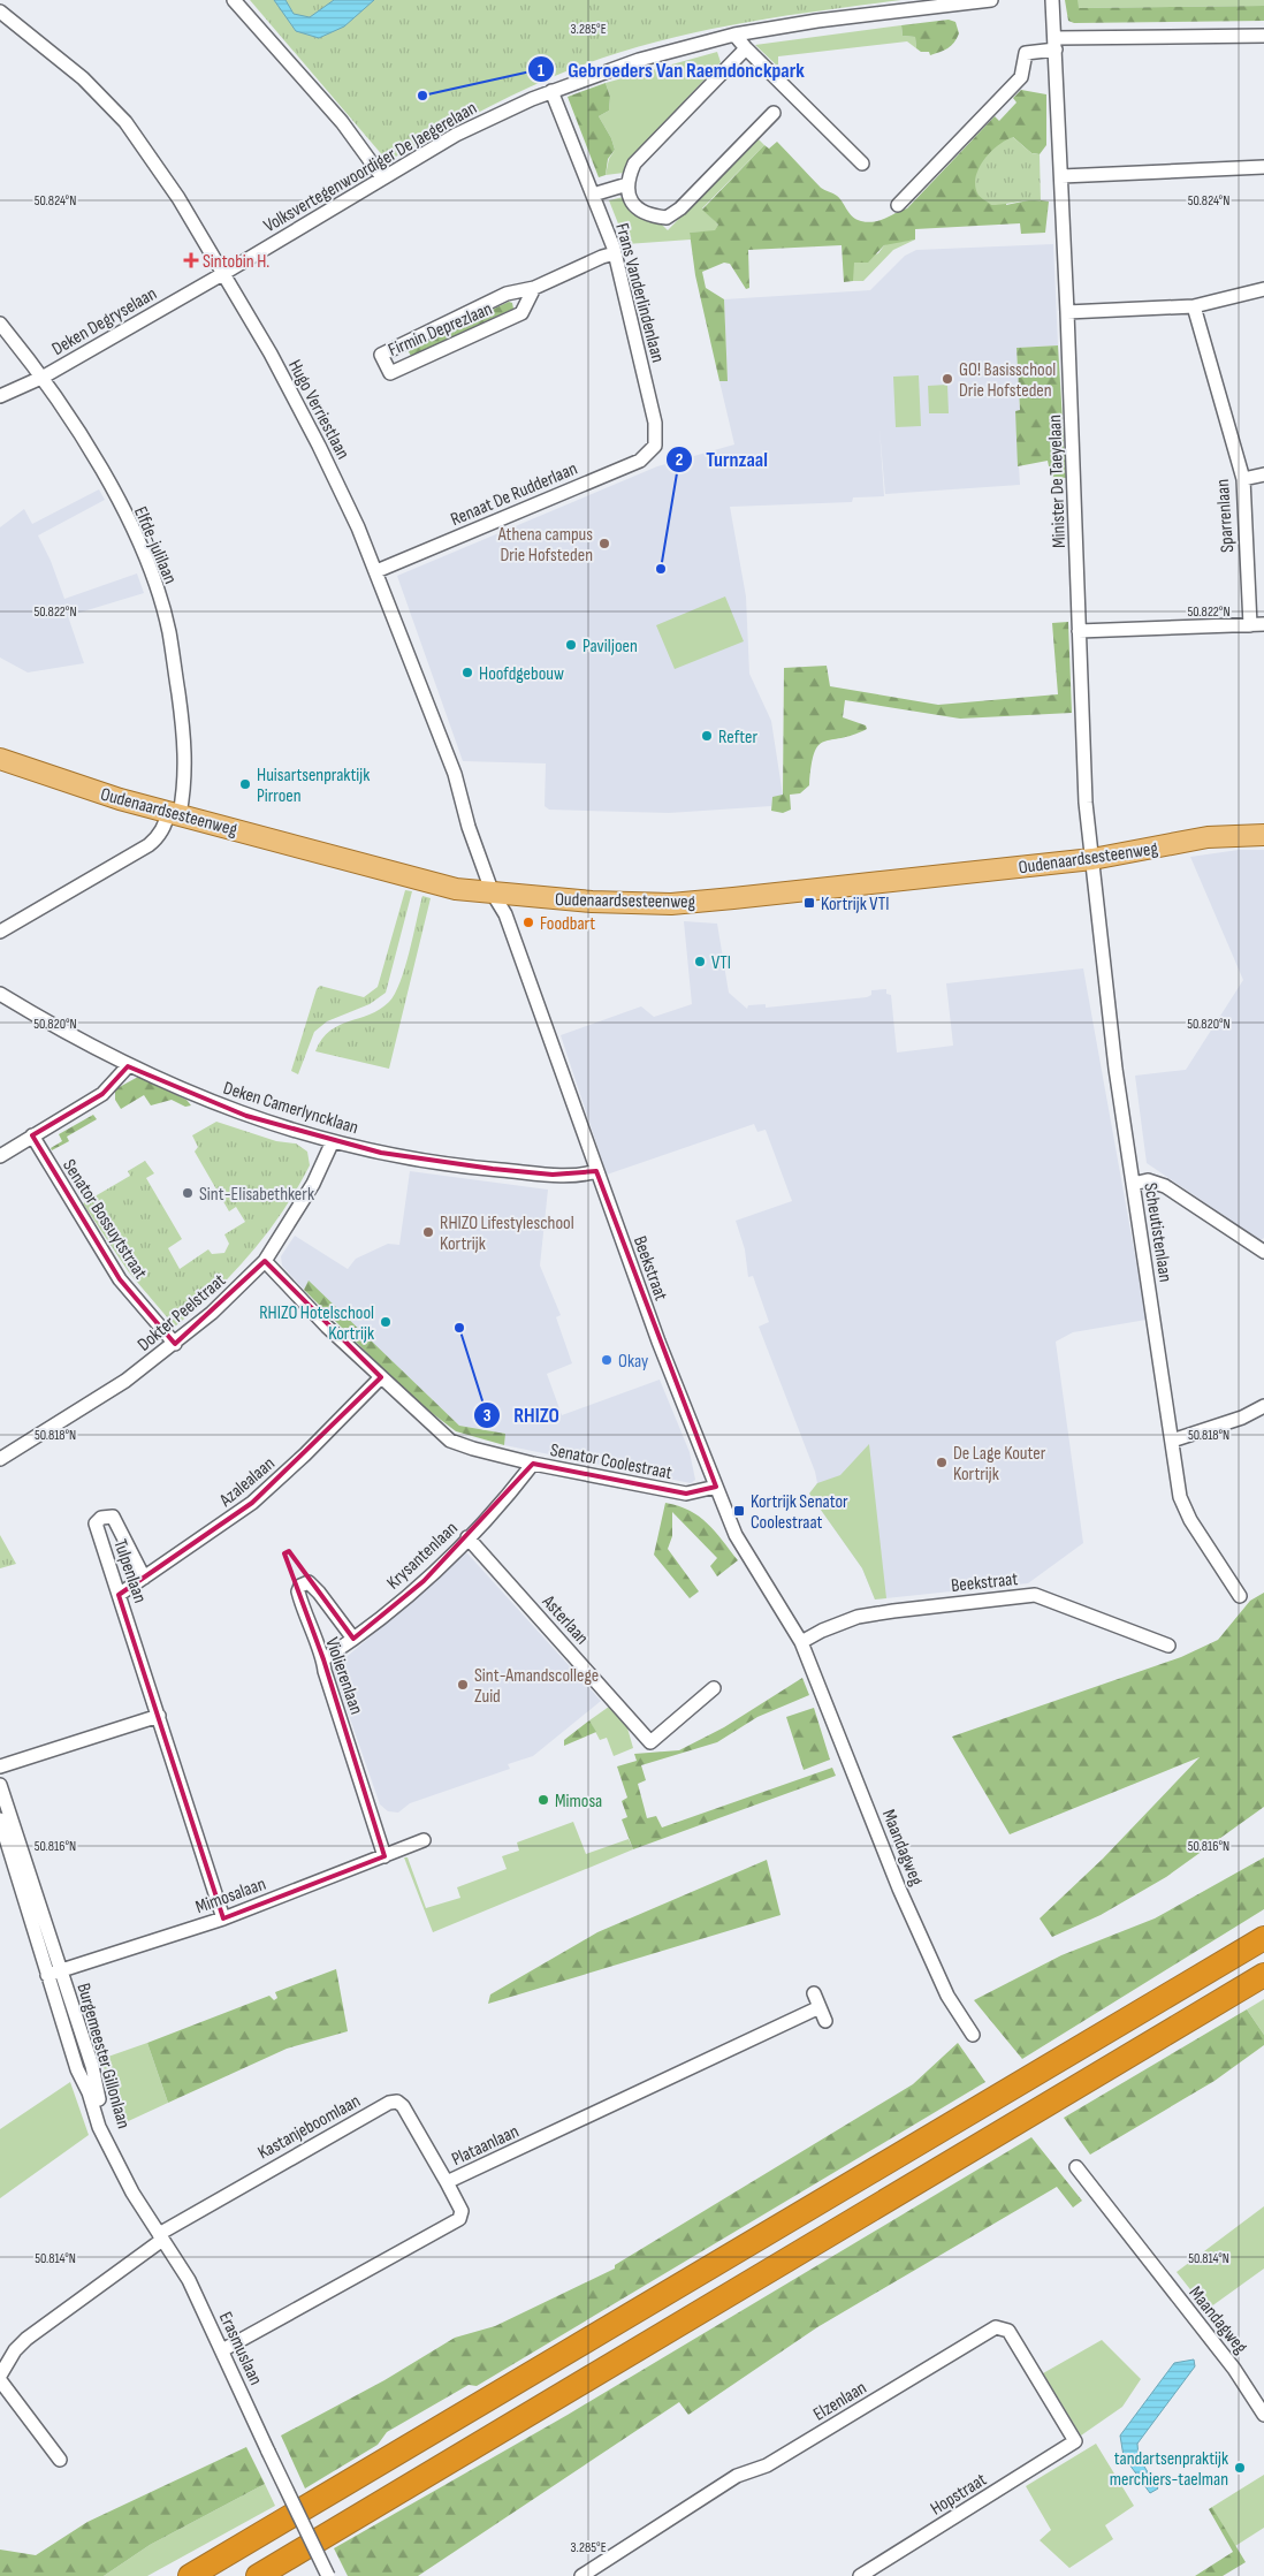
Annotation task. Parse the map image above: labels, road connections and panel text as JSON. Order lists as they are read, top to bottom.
{
  "streets": {
    "main road": ["Oudenaardsesteenweg"],
    "street": [
      "Volksvertegenwoordiger De Jaegerelaan",
      "Frans Vanderlindenlaan",
      "Deken Degryselaan",
      "Firmin Deprezlaan",
      "Hugo Verriestlaan",
      "Minister De Taeyelaan",
      "Renaat De Rudderlaan",
      "Sparrenlaan",
      "Elfde-julilaan",
      "Deken Camerlyncklaan",
      "Senator Bossuytstraat",
      "Scheutistenlaan",
      "Beekstraat",
      "Dokter Peelstraat",
      "Senator Coolestraat",
      "Azalealaan",
      "Krysantenlaan",
      "Tulpenlaan",
      "Asterlaan",
      "Violierenlaan",
      "Maandagweg",
      "Mimosalaan",
      "Burgemeester Gillonlaan",
      "Kastanjeboomlaan",
      "Plataanlaan",
      "Erasmuslaan",
      "Elzenlaan",
      "Hopstraat"
    ]
  },
  "crossings": [
    ["Volksvertegenwoordiger De Jaegerelaan", "Frans Vanderlindenlaan"],
    ["Volksvertegenwoordiger De Jaegerelaan", "Deken Degryselaan"],
    ["Volksvertegenwoordiger De Jaegerelaan", "Hugo Verriestlaan"],
    ["Frans Vanderlindenlaan", "Firmin Deprezlaan"],
    ["Frans Vanderlindenlaan", "Renaat De Rudderlaan"],
    ["Deken Degryselaan", "Hugo Verriestlaan"],
    ["Deken Degryselaan", "Elfde-julilaan"],
    ["Hugo Verriestlaan", "Renaat De Rudderlaan"],
    ["Hugo Verriestlaan", "Oudenaardsesteenweg"],
    ["Hugo Verriestlaan", "Beekstraat"],
    ["Minister De Taeyelaan", "Oudenaardsesteenweg"],
    ["Minister De Taeyelaan", "Scheutistenlaan"],
    ["Elfde-julilaan", "Oudenaardsesteenweg"],
    ["Oudenaardsesteenweg", "Scheutistenlaan"],
    ["Oudenaardsesteenweg", "Beekstraat"],
    ["Deken Camerlyncklaan", "Beekstraat"],
    ["Deken Camerlyncklaan", "Dokter Peelstraat"],
    ["Senator Bossuytstraat", "Dokter Peelstraat"],
    ["Beekstraat", "Senator Coolestraat"],
    ["Beekstraat", "Maandagweg"],
    ["Dokter Peelstraat", "Senator Coolestraat"],
    ["Senator Coolestraat", "Azalealaan"],
    ["Senator Coolestraat", "Krysantenlaan"],
    ["Azalealaan", "Tulpenlaan"],
    ["Krysantenlaan", "Asterlaan"],
    ["Krysantenlaan", "Violierenlaan"],
    ["Tulpenlaan", "Mimosalaan"],
    ["Violierenlaan", "Mimosalaan"],
    ["Mimosalaan", "Burgemeester Gillonlaan"],
    ["Burgemeester Gillonlaan", "Erasmuslaan"],
    ["Kastanjeboomlaan", "Plataanlaan"],
    ["Kastanjeboomlaan", "Erasmuslaan"],
    ["Plataanlaan", "Erasmuslaan"],
    ["Elzenlaan", "Hopstraat"]
  ],
  "places": {
    "other": [
      "Gebroeders Van Raemdonckpark",
      "GO! Basisschool Drie Hofsteden",
      "Athena campus Drie Hofsteden",
      "Turnzaal",
      "Paviljoen",
      "Hoofdgebouw",
      "Refter",
      "Huisartsenpraktijk Pirroen",
      "Foodbart",
      "VTI",
      "Sint-Elisabethkerk",
      "RHIZO Lifestyleschool Kortrijk",
      "RHIZO Hotelschool Kortrijk",
      "RHIZO",
      "Okay",
      "De Lage Kouter Kortrijk",
      "Sint-Amandscollege Zuid",
      "Mimosa",
      "tandartsenpraktijk merchiers-taelman"
    ],
    "health": ["Sintobin H."],
    "transit": ["Kortrijk VTI", "Kortrijk Senator Coolestraat"]
  },
  "coordinates": [
    "3.285°E",
    "50.824°N",
    "50.822°N",
    "50.820°N",
    "50.818°N",
    "50.816°N",
    "50.814°N"
  ]
}
